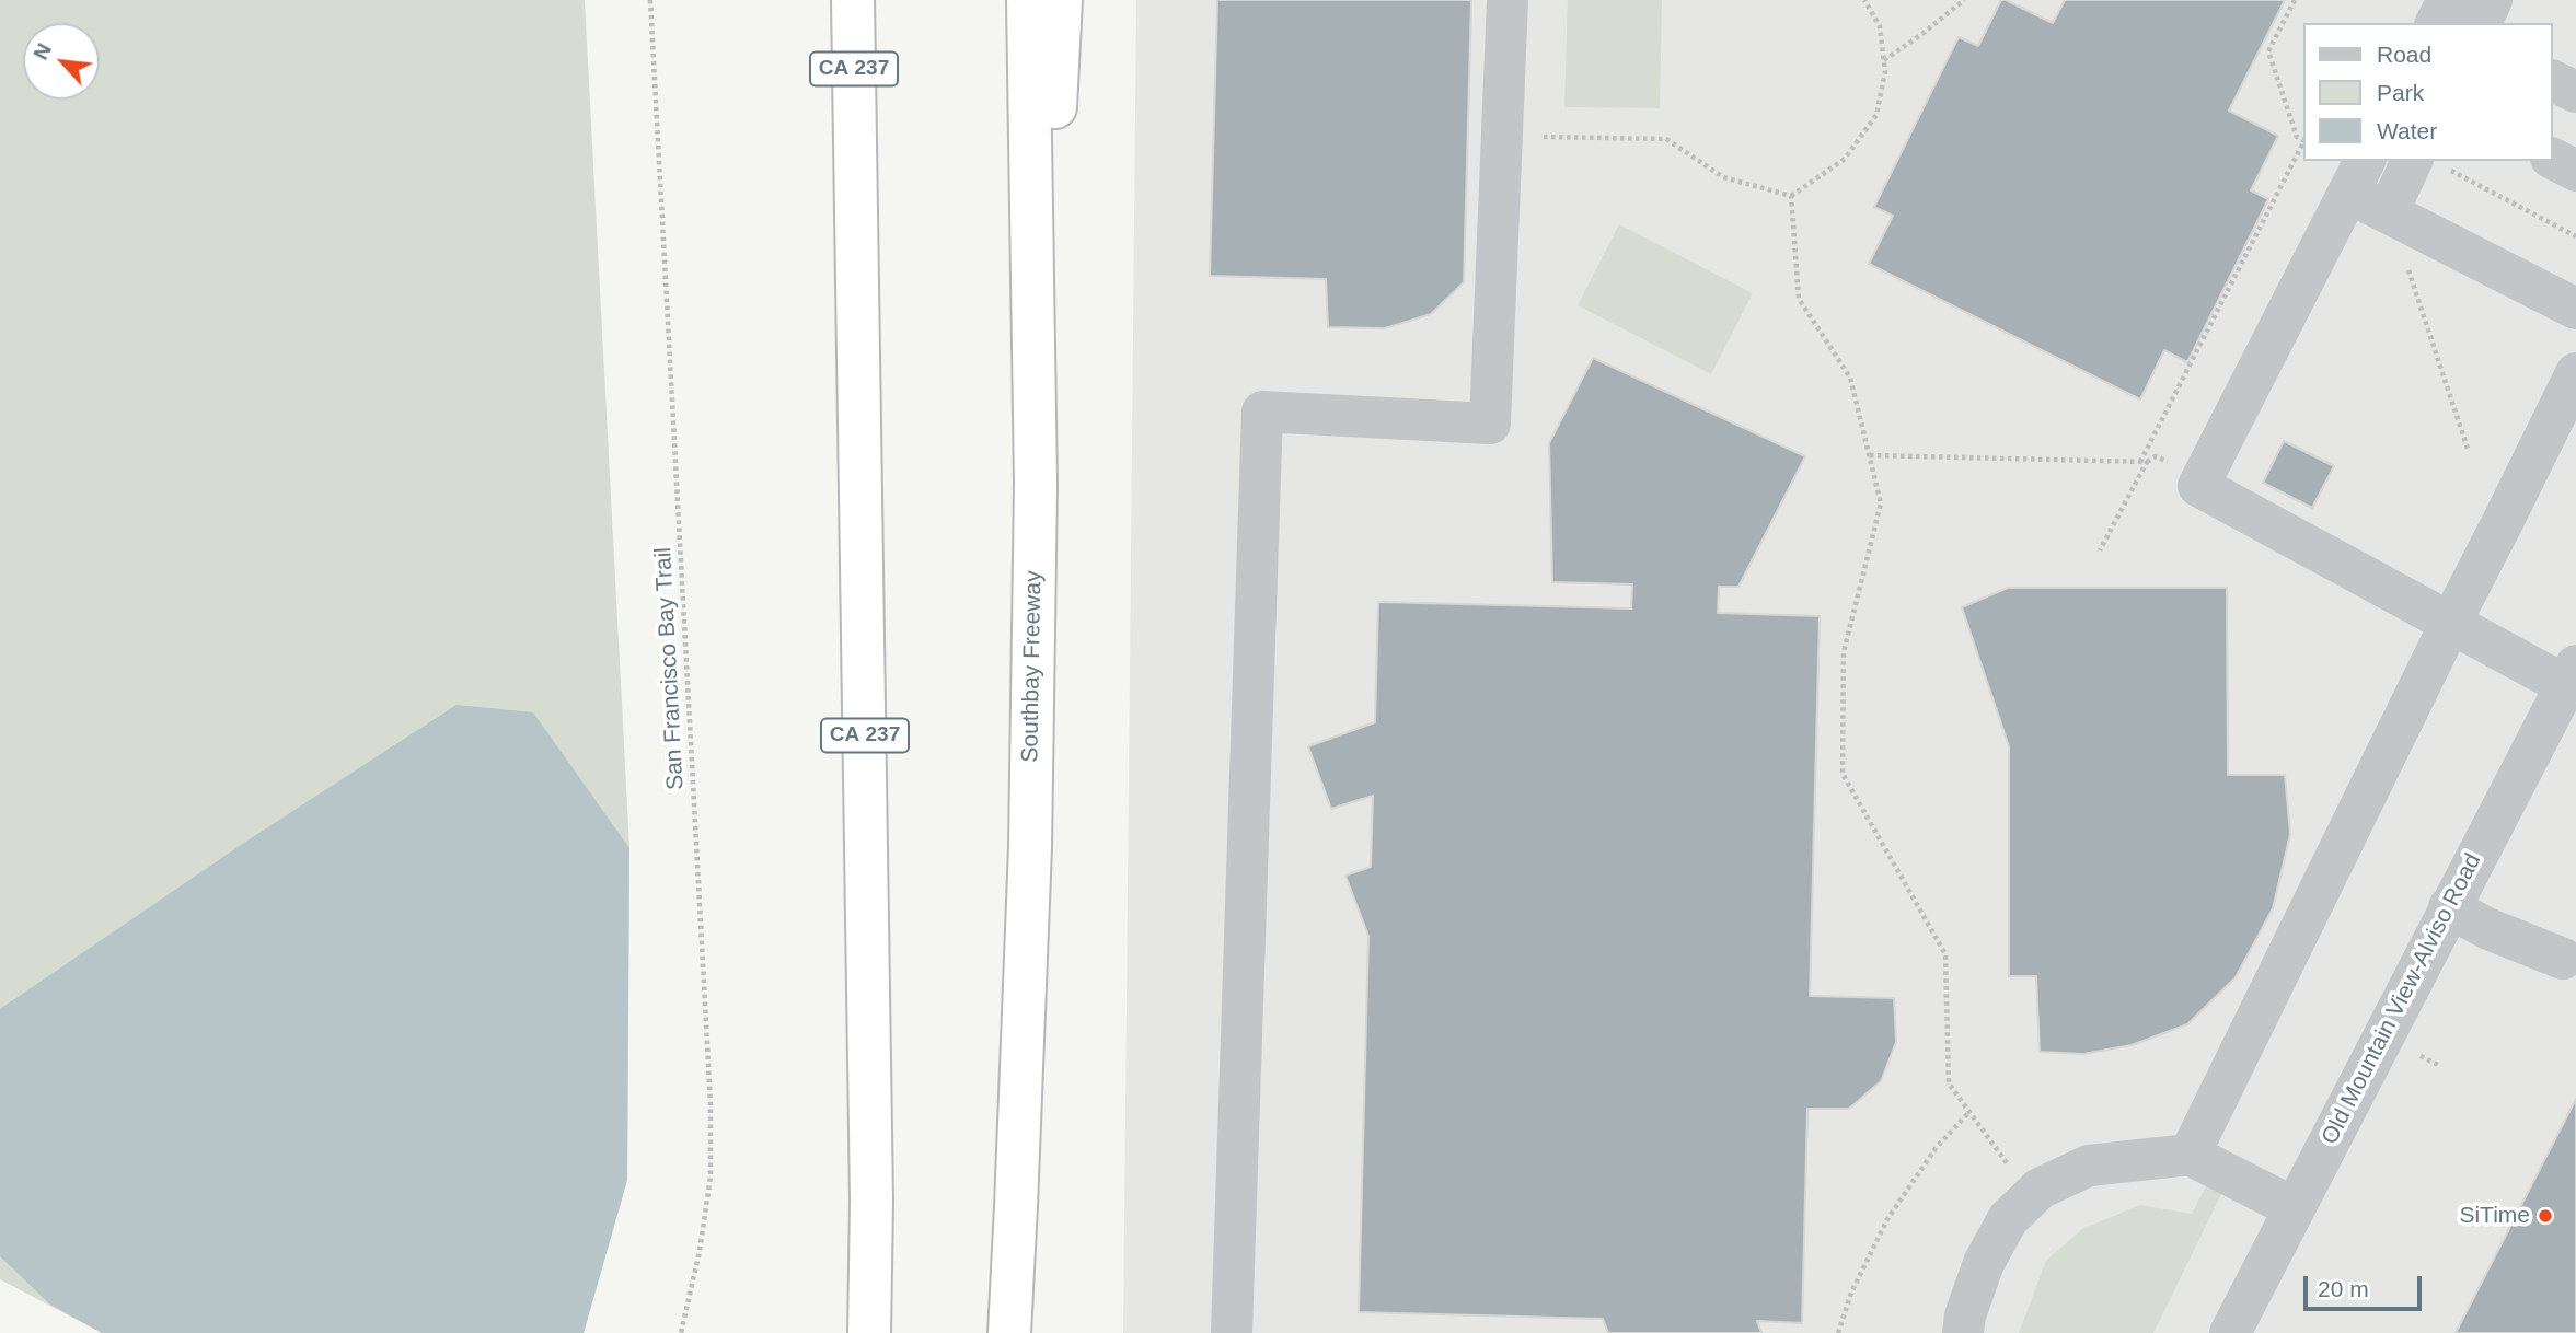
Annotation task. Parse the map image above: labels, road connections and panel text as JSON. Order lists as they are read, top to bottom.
{
  "streets": {
    "highway": ["CA 237", "Southbay Freeway"],
    "street": ["Old Mountain View-Alviso Road"],
    "path": ["San Francisco Bay Trail"]
  },
  "places": ["SiTime"],
  "legend": ["Road", "Park", "Water"],
  "scale_bar": "20 m",
  "north": "top left"
}
